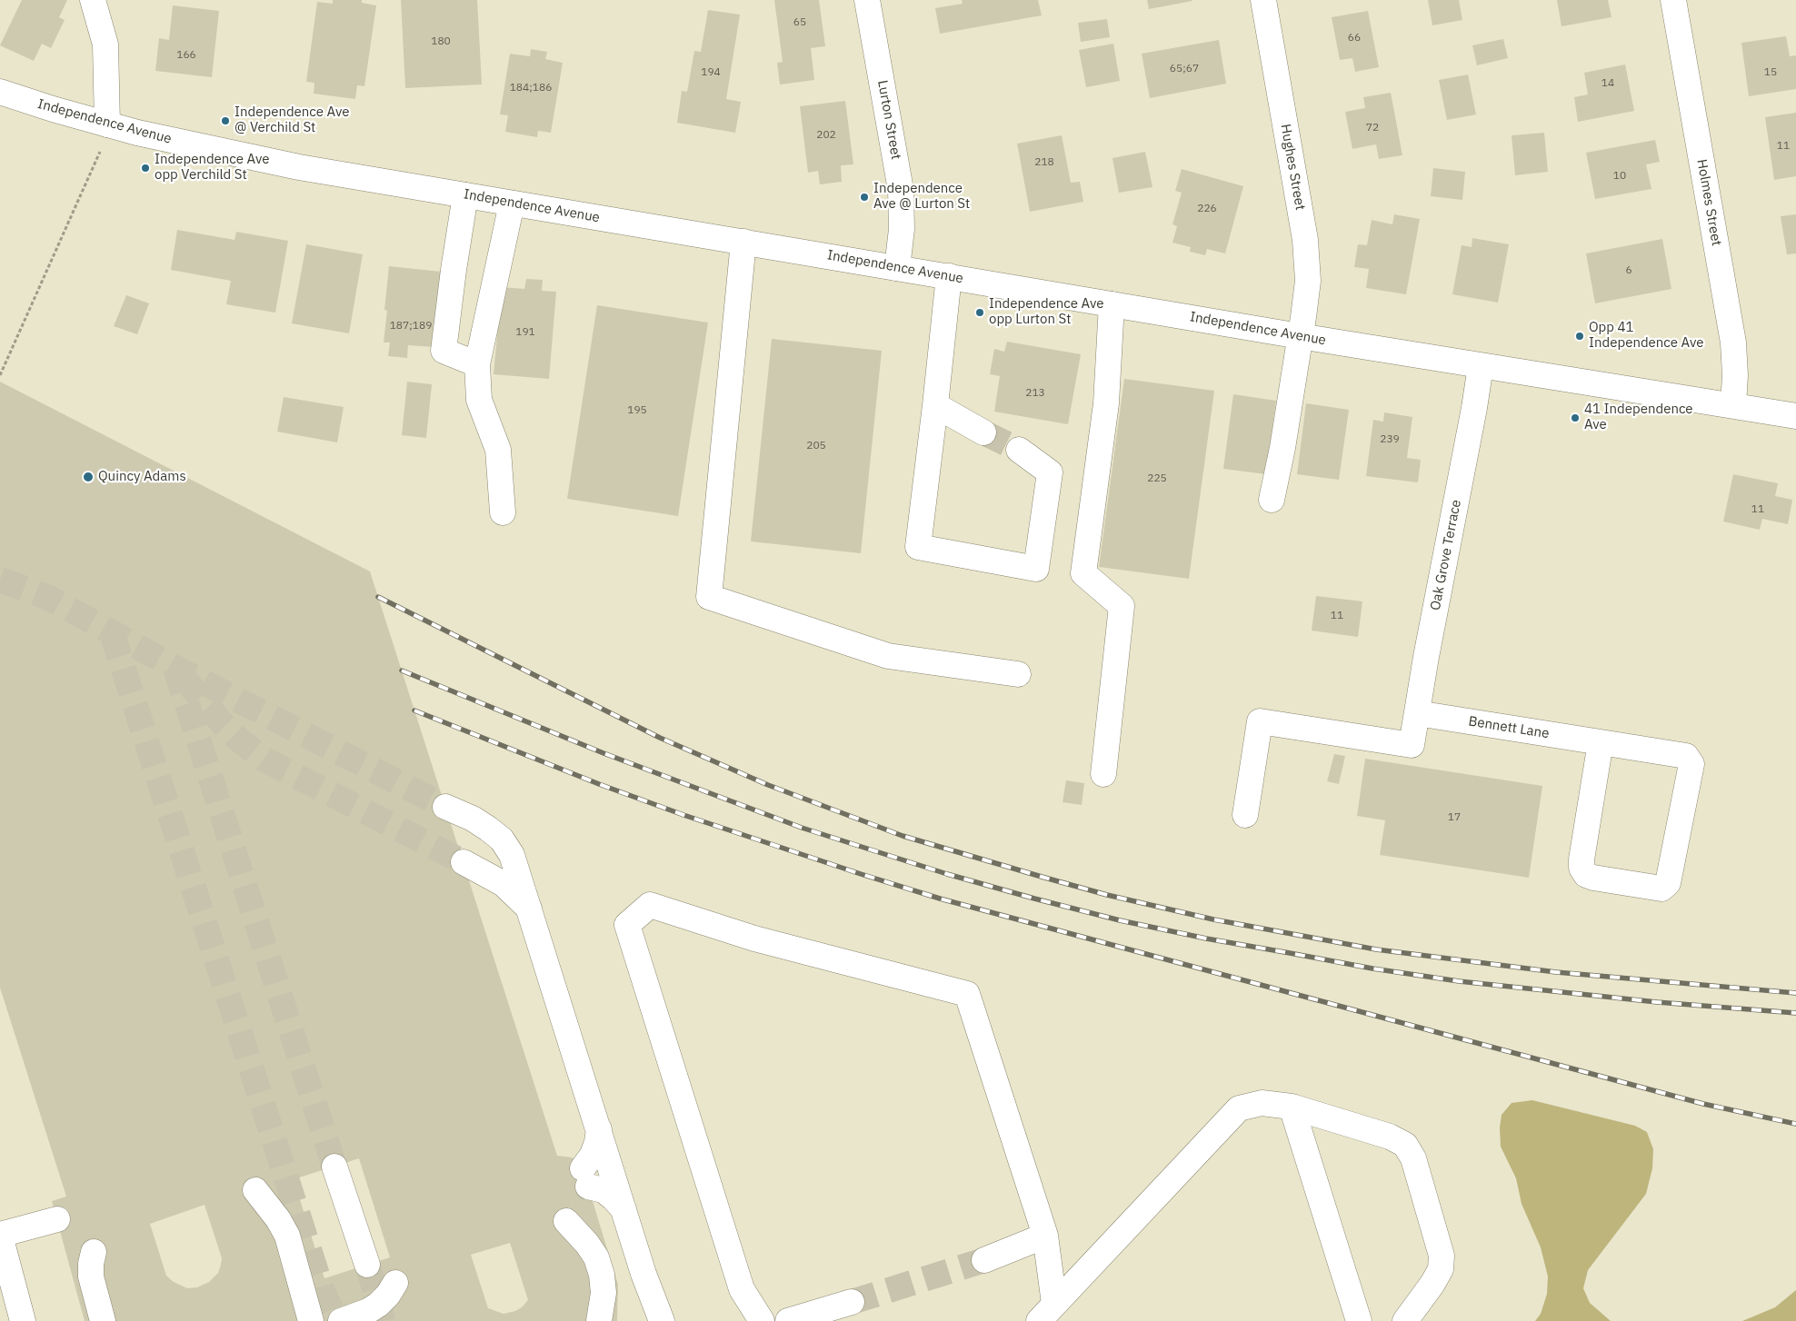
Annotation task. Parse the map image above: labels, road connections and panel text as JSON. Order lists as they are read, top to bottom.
{
  "streets": {
    "main road": [
      "Lurton Street",
      "Independence Avenue",
      "Hughes Street",
      "Holmes Street",
      "Oak Grove Terrace",
      "Bennett Lane"
    ]
  },
  "crossings": [
    ["Lurton Street", "Independence Avenue"],
    ["Independence Avenue", "Hughes Street"],
    ["Independence Avenue", "Holmes Street"],
    ["Independence Avenue", "Oak Grove Terrace"],
    ["Oak Grove Terrace", "Bennett Lane"]
  ],
  "places": [
    "Independence Ave @ Verchild St",
    "Independence Ave opp Verchild St",
    "Independence Ave @ Lurton St",
    "Independence Ave opp Lurton St",
    "Opp 41 Independence Ave",
    "41 Independence Ave",
    "Quincy Adams"
  ],
  "house_numbers": [
    "65",
    "66",
    "180",
    "166",
    "65;67",
    "194",
    "15",
    "14",
    "184;186",
    "72",
    "202",
    "11",
    "218",
    "10",
    "226",
    "6",
    "187;189",
    "191",
    "213",
    "195",
    "239",
    "205",
    "225",
    "11",
    "11",
    "17"
  ]
}
